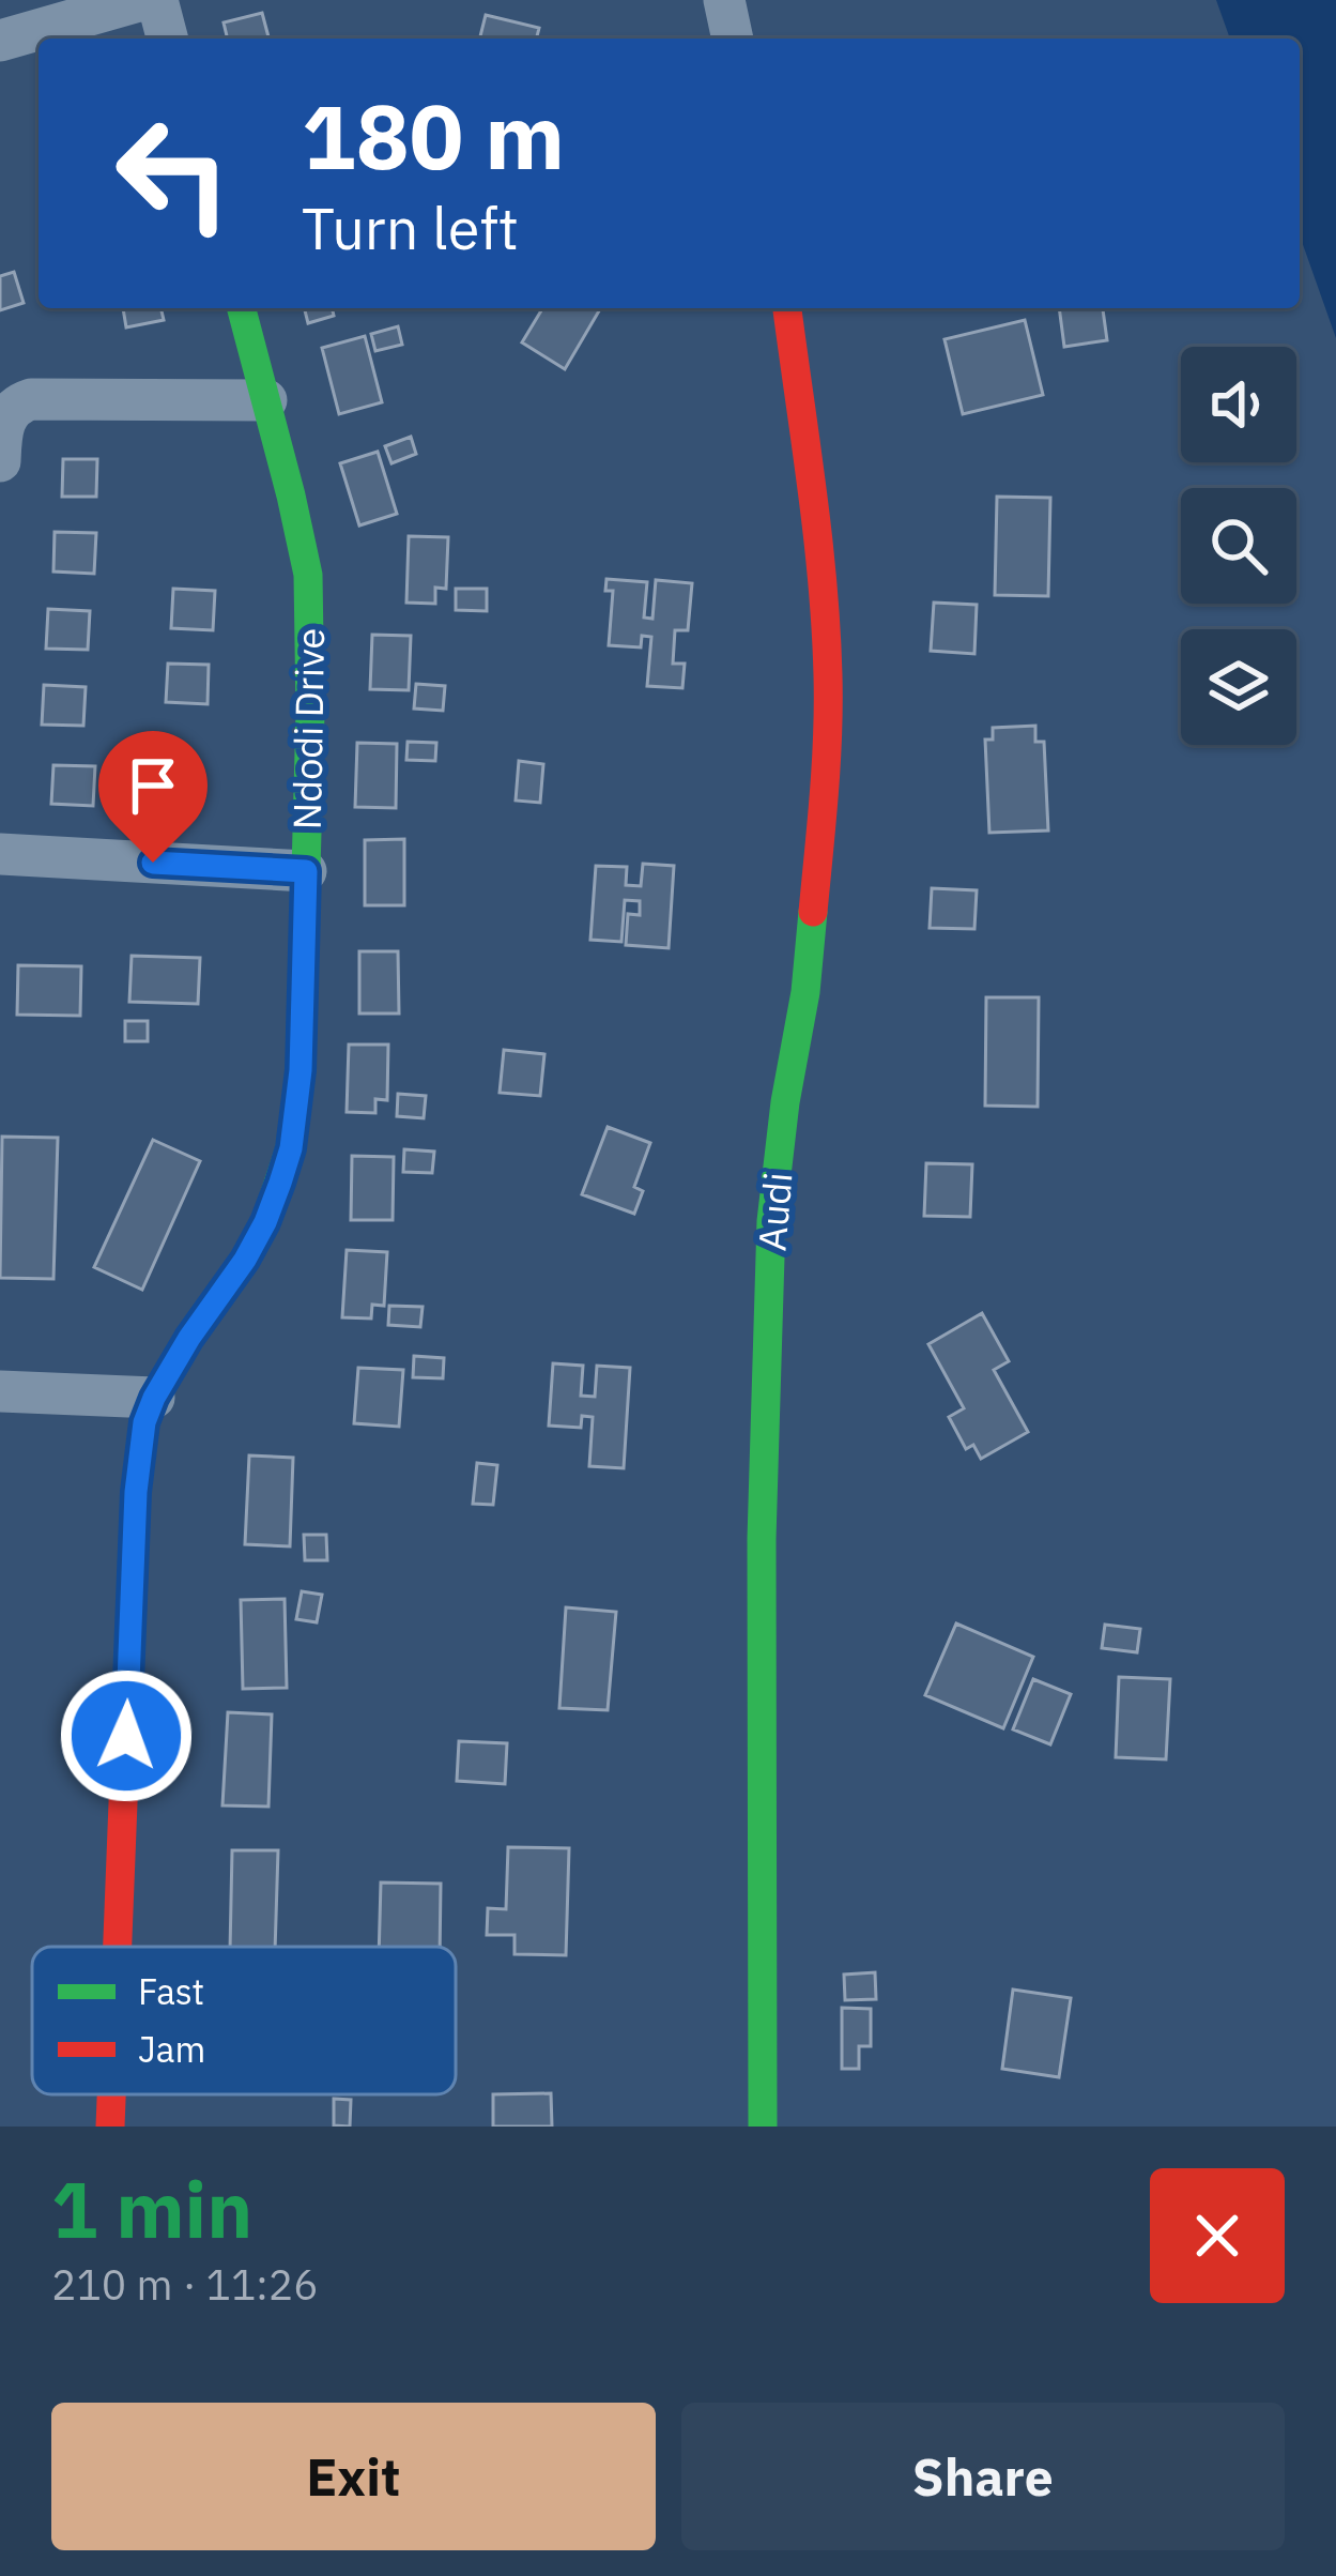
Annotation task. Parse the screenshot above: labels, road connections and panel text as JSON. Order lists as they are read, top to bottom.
{
  "streets": {
    "street": ["Ndodi Drive", "Audi"]
  },
  "legend": ["Fast", "Jam"],
  "page": {
    "turn": ["180 m", "Turn left"],
    "heading": ["1 min", "210 m · 11:26"],
    "buttons": ["Exit", "Share"]
  }
}
